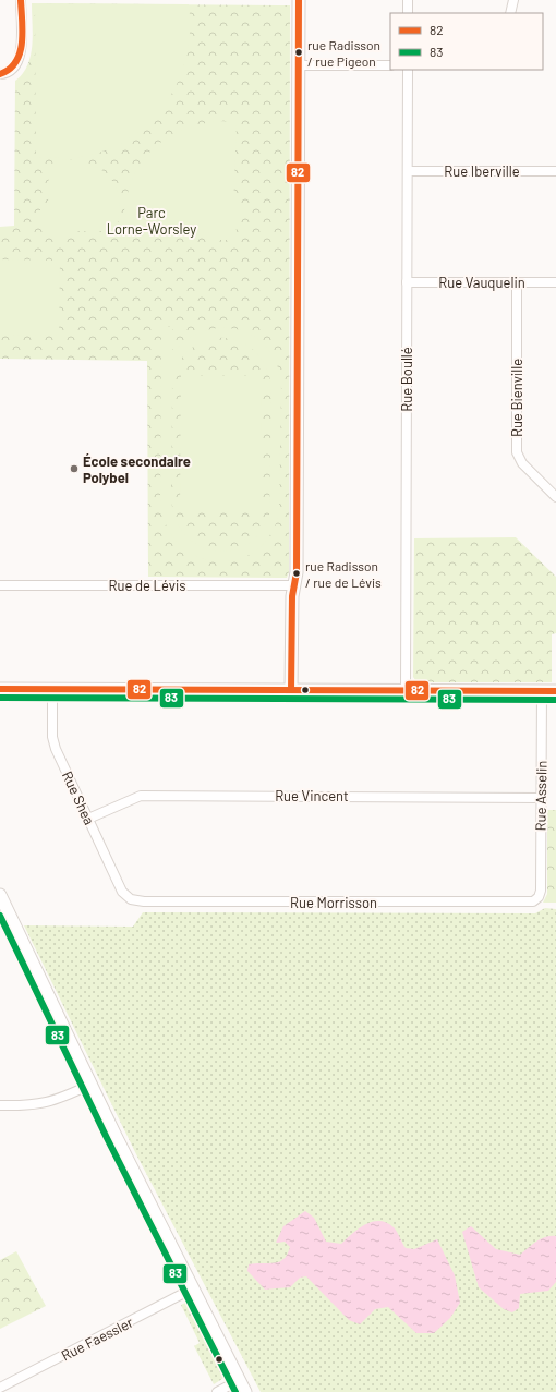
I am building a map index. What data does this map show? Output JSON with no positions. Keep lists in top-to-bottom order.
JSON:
{
  "streets": {
    "street": [
      "Rue Iberville",
      "Rue Vauquelin",
      "Rue Boullé",
      "Rue Bienville",
      "Rue de Lévis",
      "Rue Vincent",
      "Rue Asselin",
      "Rue Shea",
      "Rue Morrisson",
      "Rue Faessler"
    ]
  },
  "crossings": [
    ["Rue Iberville", "Rue Boullé"],
    ["Rue Vauquelin", "Rue Boullé"],
    ["Rue Vauquelin", "Rue Bienville"],
    ["Rue Vincent", "Rue Asselin"],
    ["Rue Vincent", "Rue Shea"],
    ["Rue Asselin", "Rue Morrisson"],
    ["Rue Shea", "Rue Morrisson"]
  ],
  "parks": ["Parc Lorne-Worsley"],
  "places": ["rue Radisson / rue Pigeon", "École secondaire Polybel", "rue Radisson / rue de Lévis"],
  "lines": ["transit line 82", "transit line 83"],
  "legend": ["82", "83"]
}
